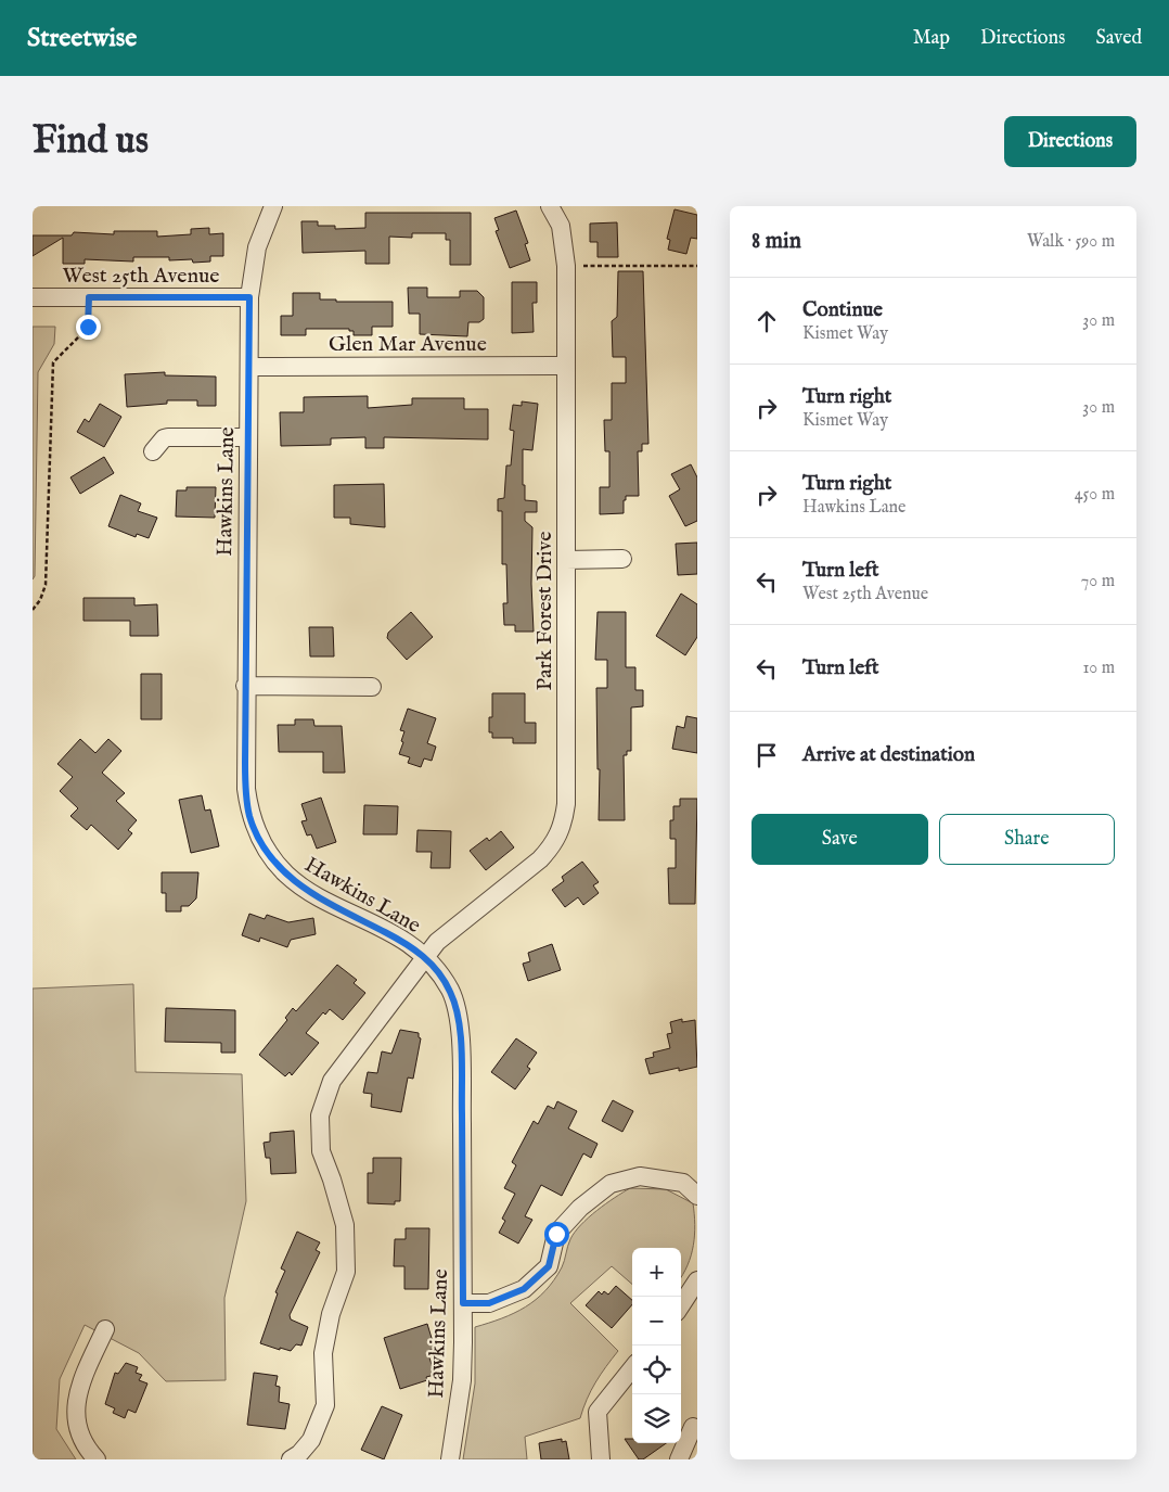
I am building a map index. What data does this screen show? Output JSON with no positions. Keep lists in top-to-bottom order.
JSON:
{
  "streets": {
    "street": [
      "West 25th Avenue",
      "Glen Mar Avenue",
      "Hawkins Lane",
      "Park Forest Drive"
    ]
  },
  "crossings": [
    ["West 25th Avenue", "Hawkins Lane"],
    ["Glen Mar Avenue", "Hawkins Lane"],
    ["Glen Mar Avenue", "Park Forest Drive"],
    ["Hawkins Lane", "Park Forest Drive"]
  ],
  "page": {
    "header": "Streetwise",
    "nav": ["Map", "Directions", "Saved"],
    "buttons": [
      "Directions",
      ["Save", "Share"]
    ],
    "title": "Find us",
    "heading": ["8 min", "Walk · 590 m"],
    "list": [
      ["Continue", "Kismet Way", "30 m"],
      ["Turn right", "Kismet Way", "30 m"],
      ["Turn right", "Hawkins Lane", "450 m"],
      ["Turn left", "West 25th Avenue", "70 m"],
      ["Turn left", "10 m"],
      "Arrive at destination"
    ],
    "map_buttons": ["+", "−"]
  }
}
